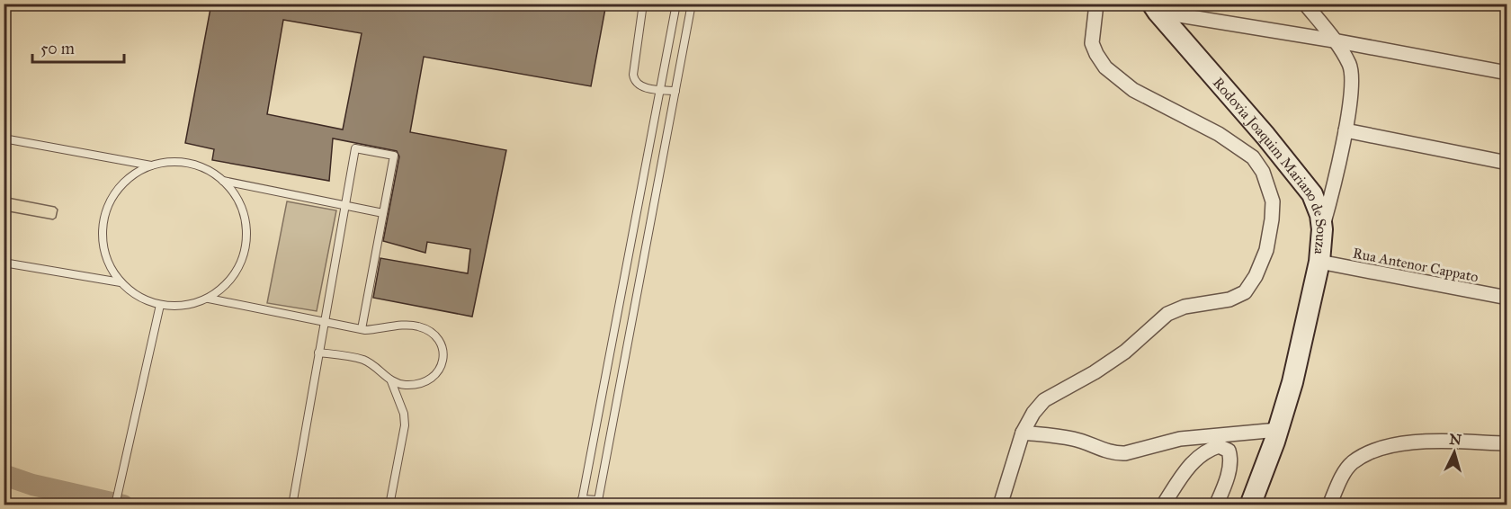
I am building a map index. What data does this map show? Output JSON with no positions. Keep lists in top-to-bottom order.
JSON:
{
  "streets": {
    "main road": ["Rodovia Joaquim Mariano de Souza"],
    "street": ["Rua Antenor Cappato"]
  },
  "crossings": [
    ["Rodovia Joaquim Mariano de Souza", "Rua Antenor Cappato"]
  ],
  "scale_bar": "50 m",
  "north": "top"
}
